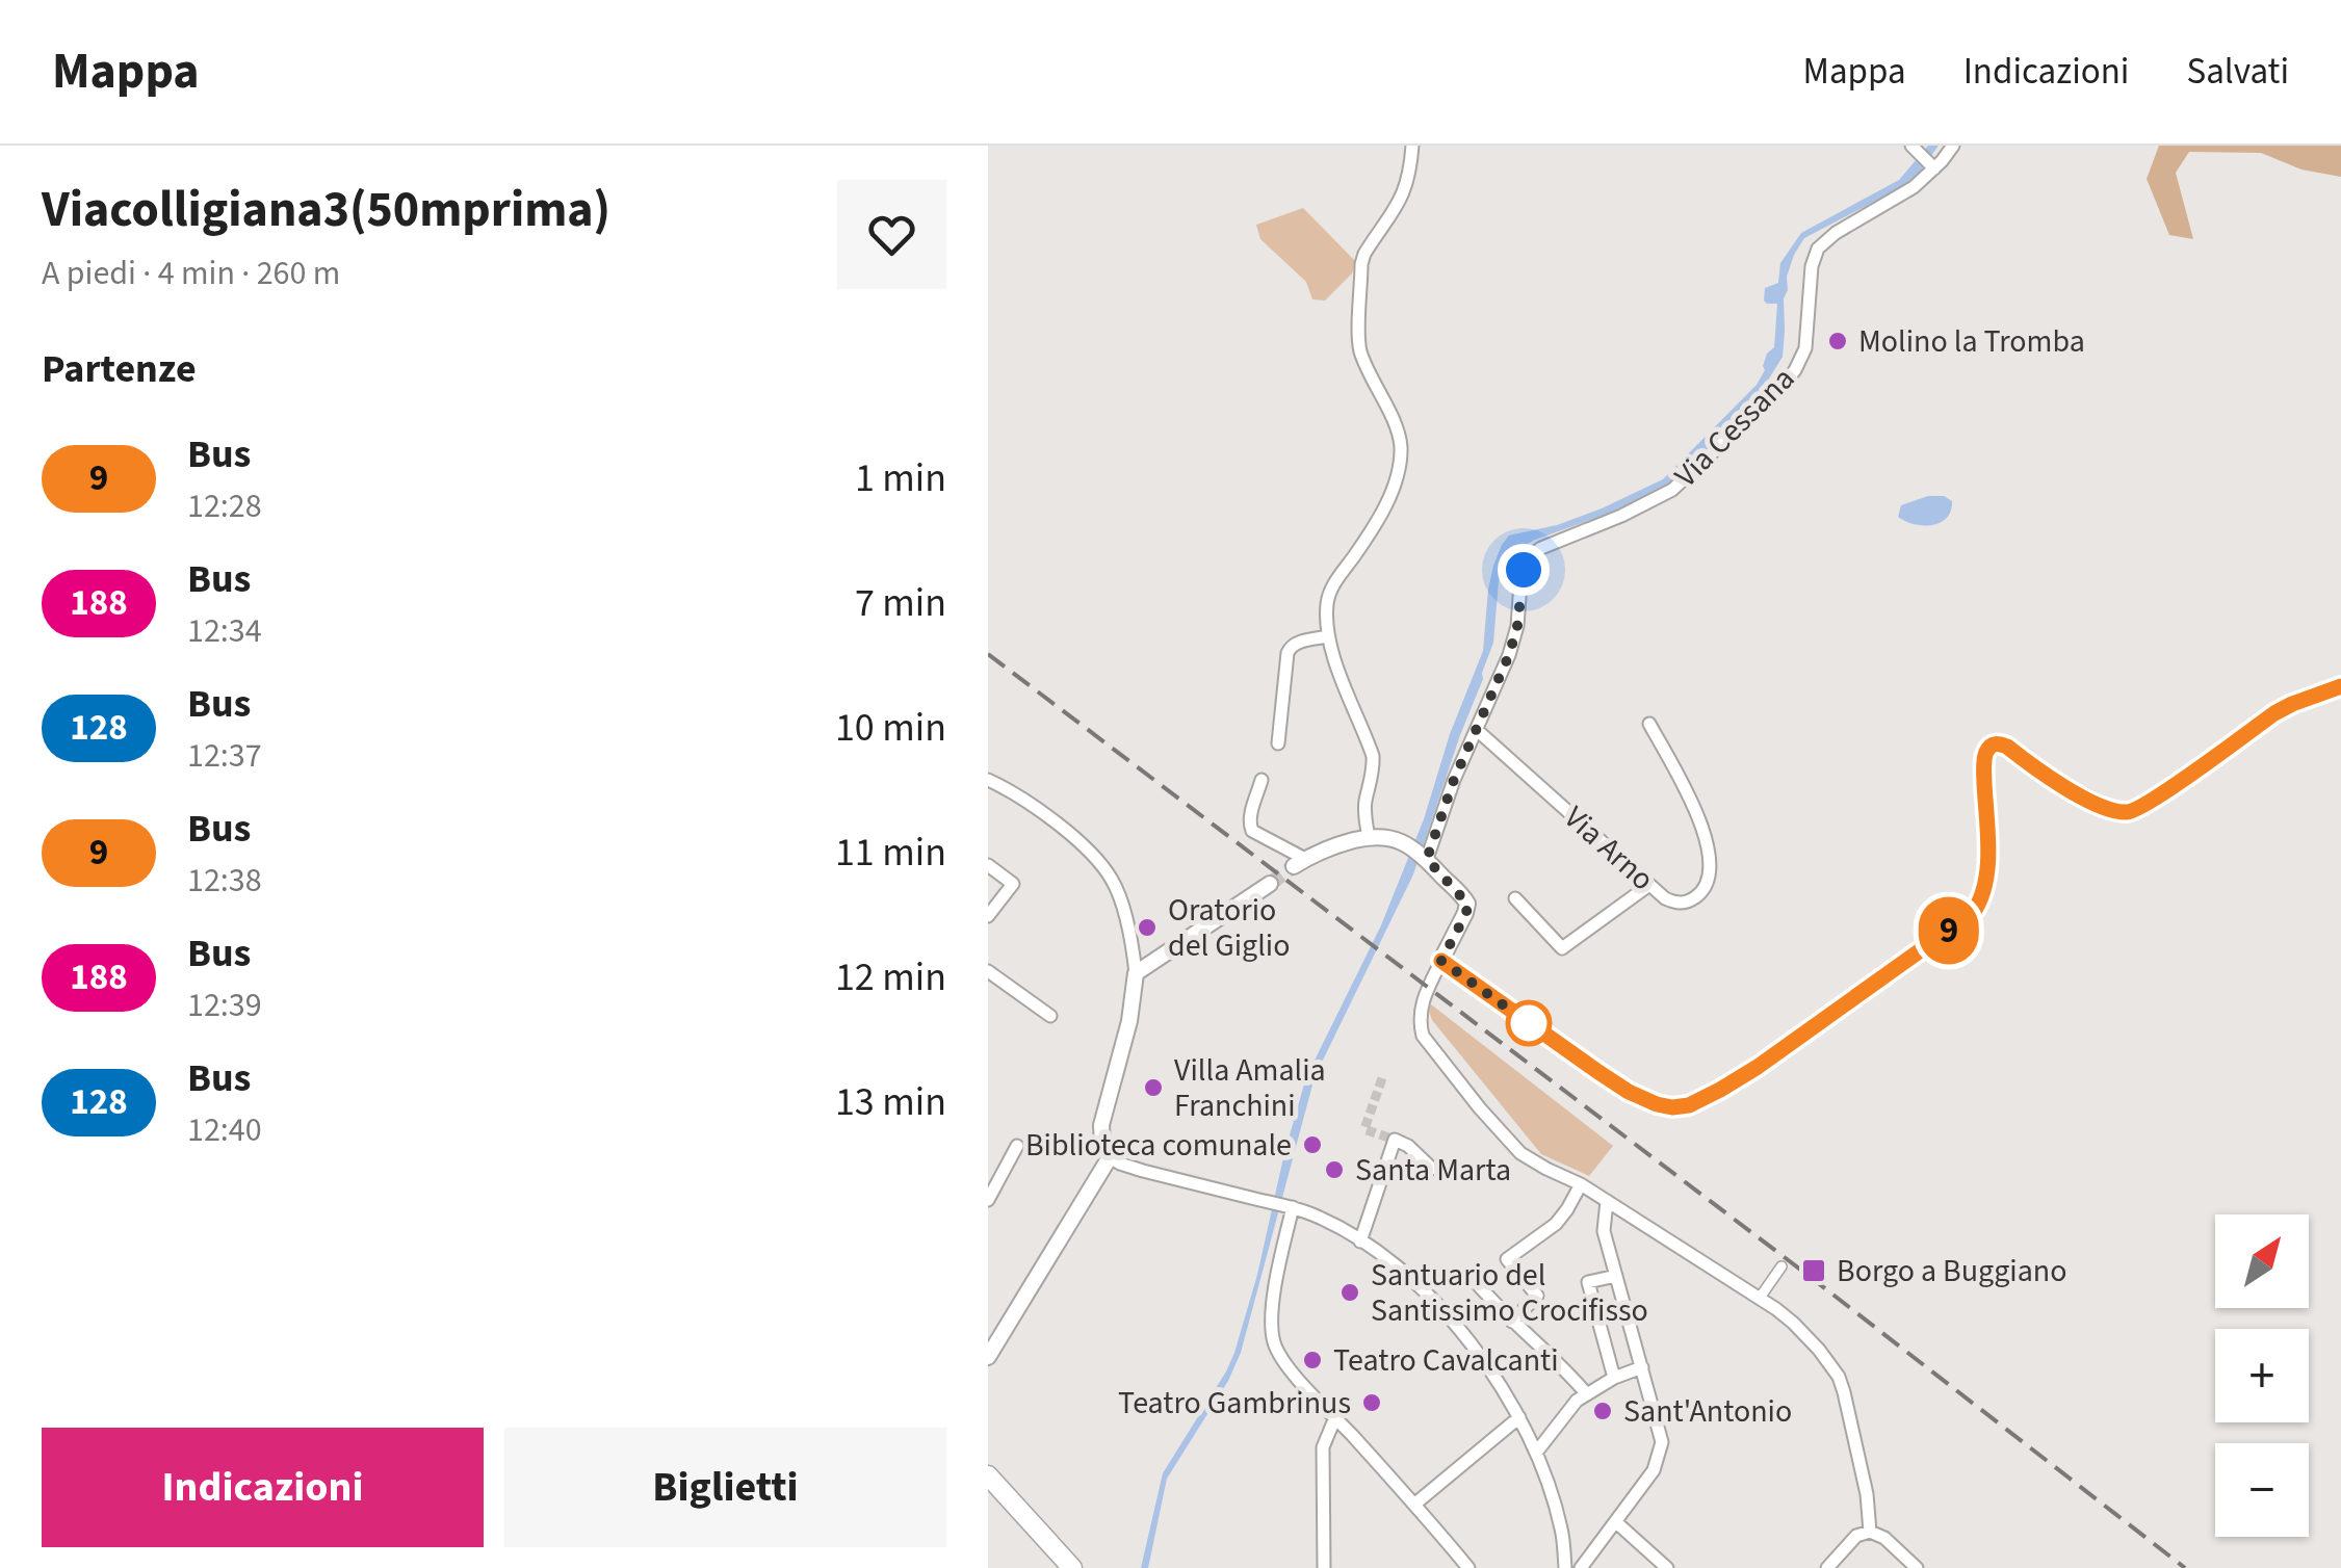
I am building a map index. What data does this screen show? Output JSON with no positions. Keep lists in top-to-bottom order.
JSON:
{
  "streets": {
    "street": ["Via Cessana", "Via Arno"]
  },
  "crossings": [
    ["Via Cessana", "Via Arno"]
  ],
  "places": {
    "other": [
      "Molino la Tromba",
      "Oratorio del Giglio",
      "Villa Amalia Franchini",
      "Biblioteca comunale",
      "Santa Marta",
      "Santuario del Santissimo Crocifisso",
      "Teatro Cavalcanti",
      "Teatro Gambrinus",
      "Sant'Antonio"
    ],
    "transit": ["Borgo a Buggiano"]
  },
  "lines": ["bus line 9"],
  "north": "top right",
  "page": {
    "header": "Mappa",
    "nav": ["Mappa", "Indicazioni", "Salvati"],
    "heading": [
      ["Viacolligiana3(50mprima)", "A piedi · 4 min · 260 m"],
      "Partenze"
    ],
    "on_map": "9",
    "list": [
      {
        "mark": "9",
        "name": "Bus",
        "note": "12:28",
        "value": "1 min"
      },
      {
        "mark": "188",
        "name": "Bus",
        "note": "12:34",
        "value": "7 min"
      },
      {
        "mark": "128",
        "name": "Bus",
        "note": "12:37",
        "value": "10 min"
      },
      {
        "mark": "9",
        "name": "Bus",
        "note": "12:38",
        "value": "11 min"
      },
      {
        "mark": "188",
        "name": "Bus",
        "note": "12:39",
        "value": "12 min"
      },
      {
        "mark": "128",
        "name": "Bus",
        "note": "12:40",
        "value": "13 min"
      }
    ],
    "map_buttons": ["+", "−"],
    "buttons": ["Indicazioni", "Biglietti"]
  }
}
